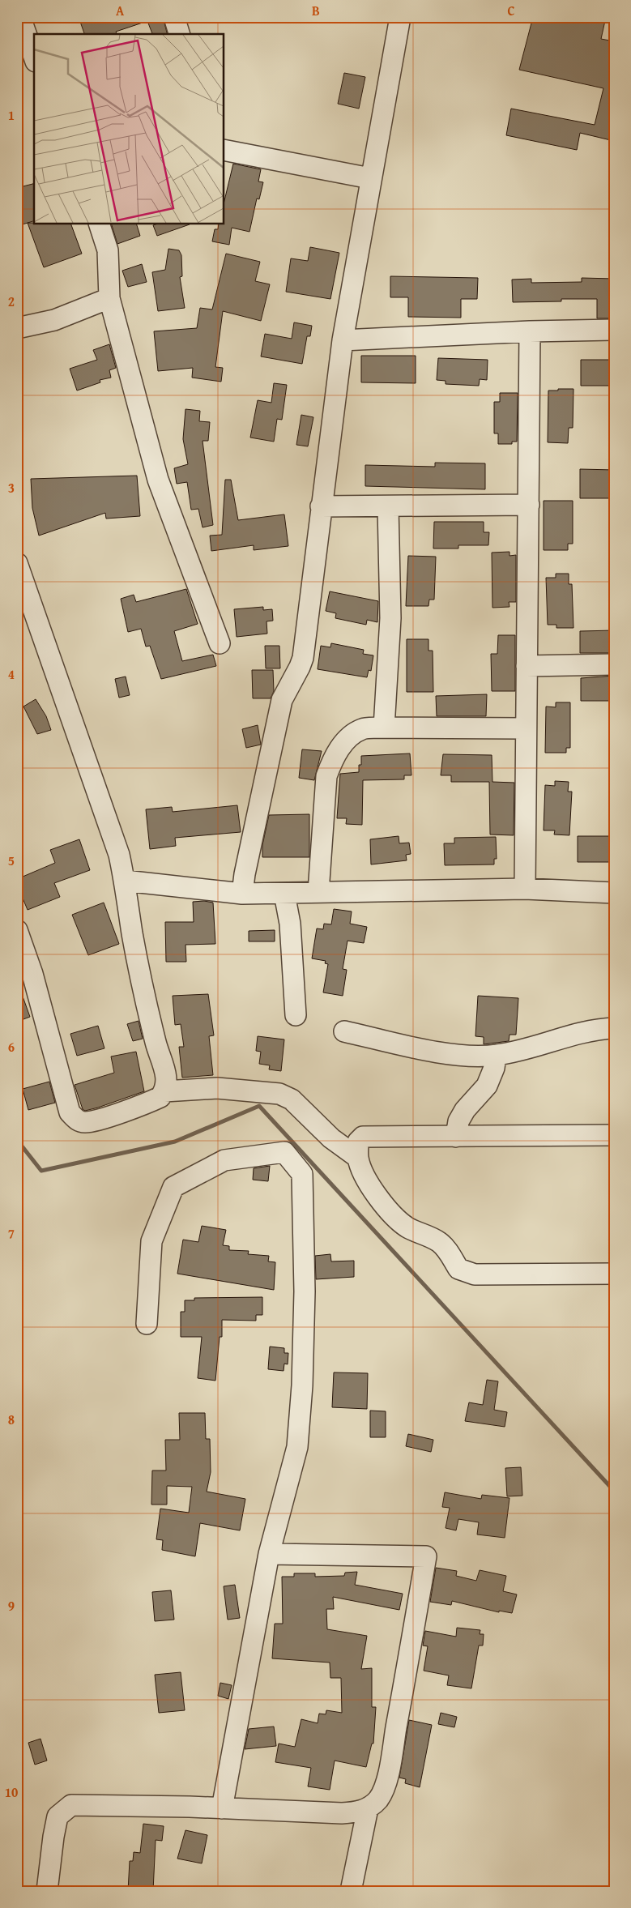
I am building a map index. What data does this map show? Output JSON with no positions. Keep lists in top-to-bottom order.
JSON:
{
  "grid": {
    "columns": ["A", "B", "C"],
    "rows": [
      "1",
      "2",
      "3",
      "4",
      "5",
      "6",
      "7",
      "8",
      "9",
      "10"
    ]
  }
}
